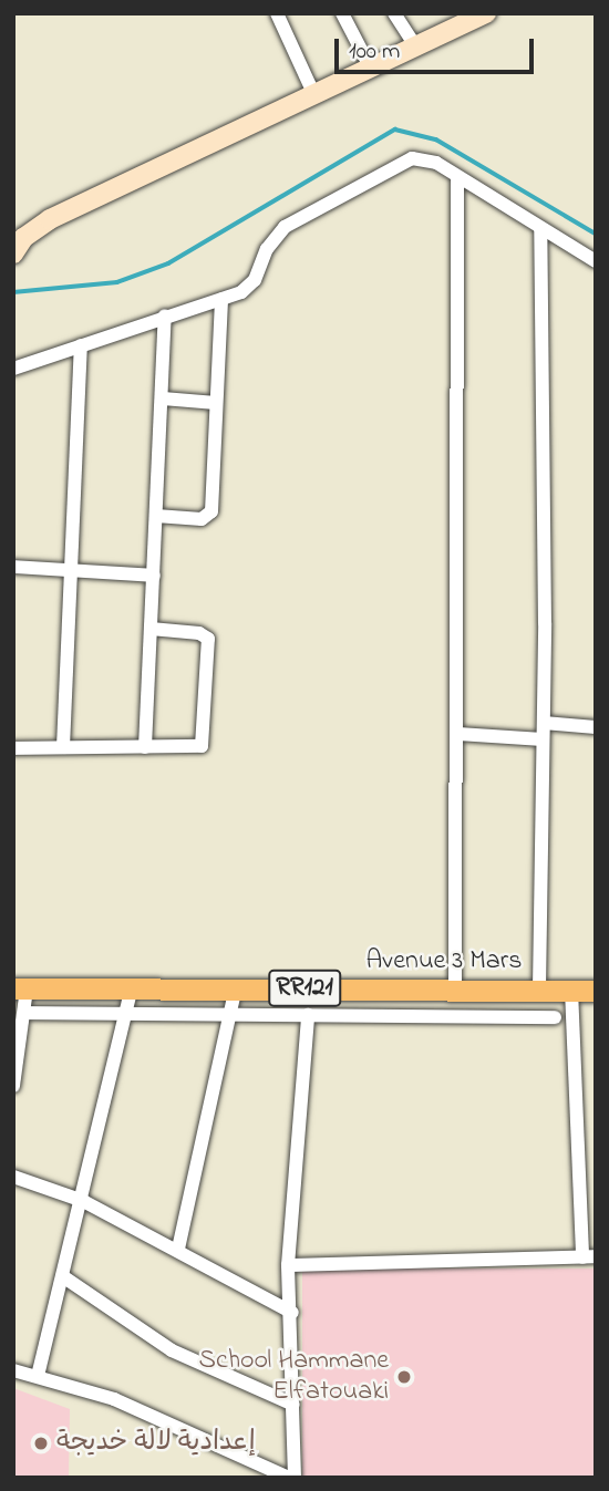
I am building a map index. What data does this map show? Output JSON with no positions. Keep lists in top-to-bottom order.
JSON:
{
  "streets": {
    "main road": ["Avenue 3 Mars", "RR121"]
  },
  "places": ["School Hammane Elfatouaki", "إعدادية لالة خديجة"],
  "scale_bar": "100 m"
}
